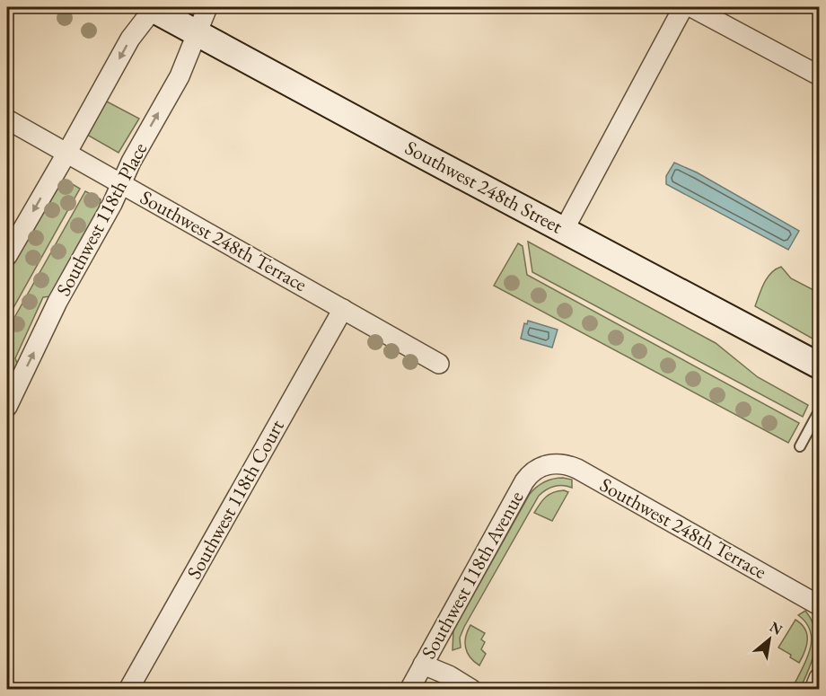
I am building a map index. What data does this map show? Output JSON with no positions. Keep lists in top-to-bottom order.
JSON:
{
  "streets": {
    "street": [
      "Southwest 248th Street",
      "Southwest 118th Place",
      "Southwest 248th Terrace",
      "Southwest 118th Court",
      "Southwest 118th Avenue"
    ]
  },
  "crossings": [
    ["Southwest 248th Street", "Southwest 118th Place"],
    ["Southwest 118th Place", "Southwest 248th Terrace"],
    ["Southwest 248th Terrace", "Southwest 118th Court"],
    ["Southwest 248th Terrace", "Southwest 118th Avenue"]
  ],
  "north": "top right"
}
